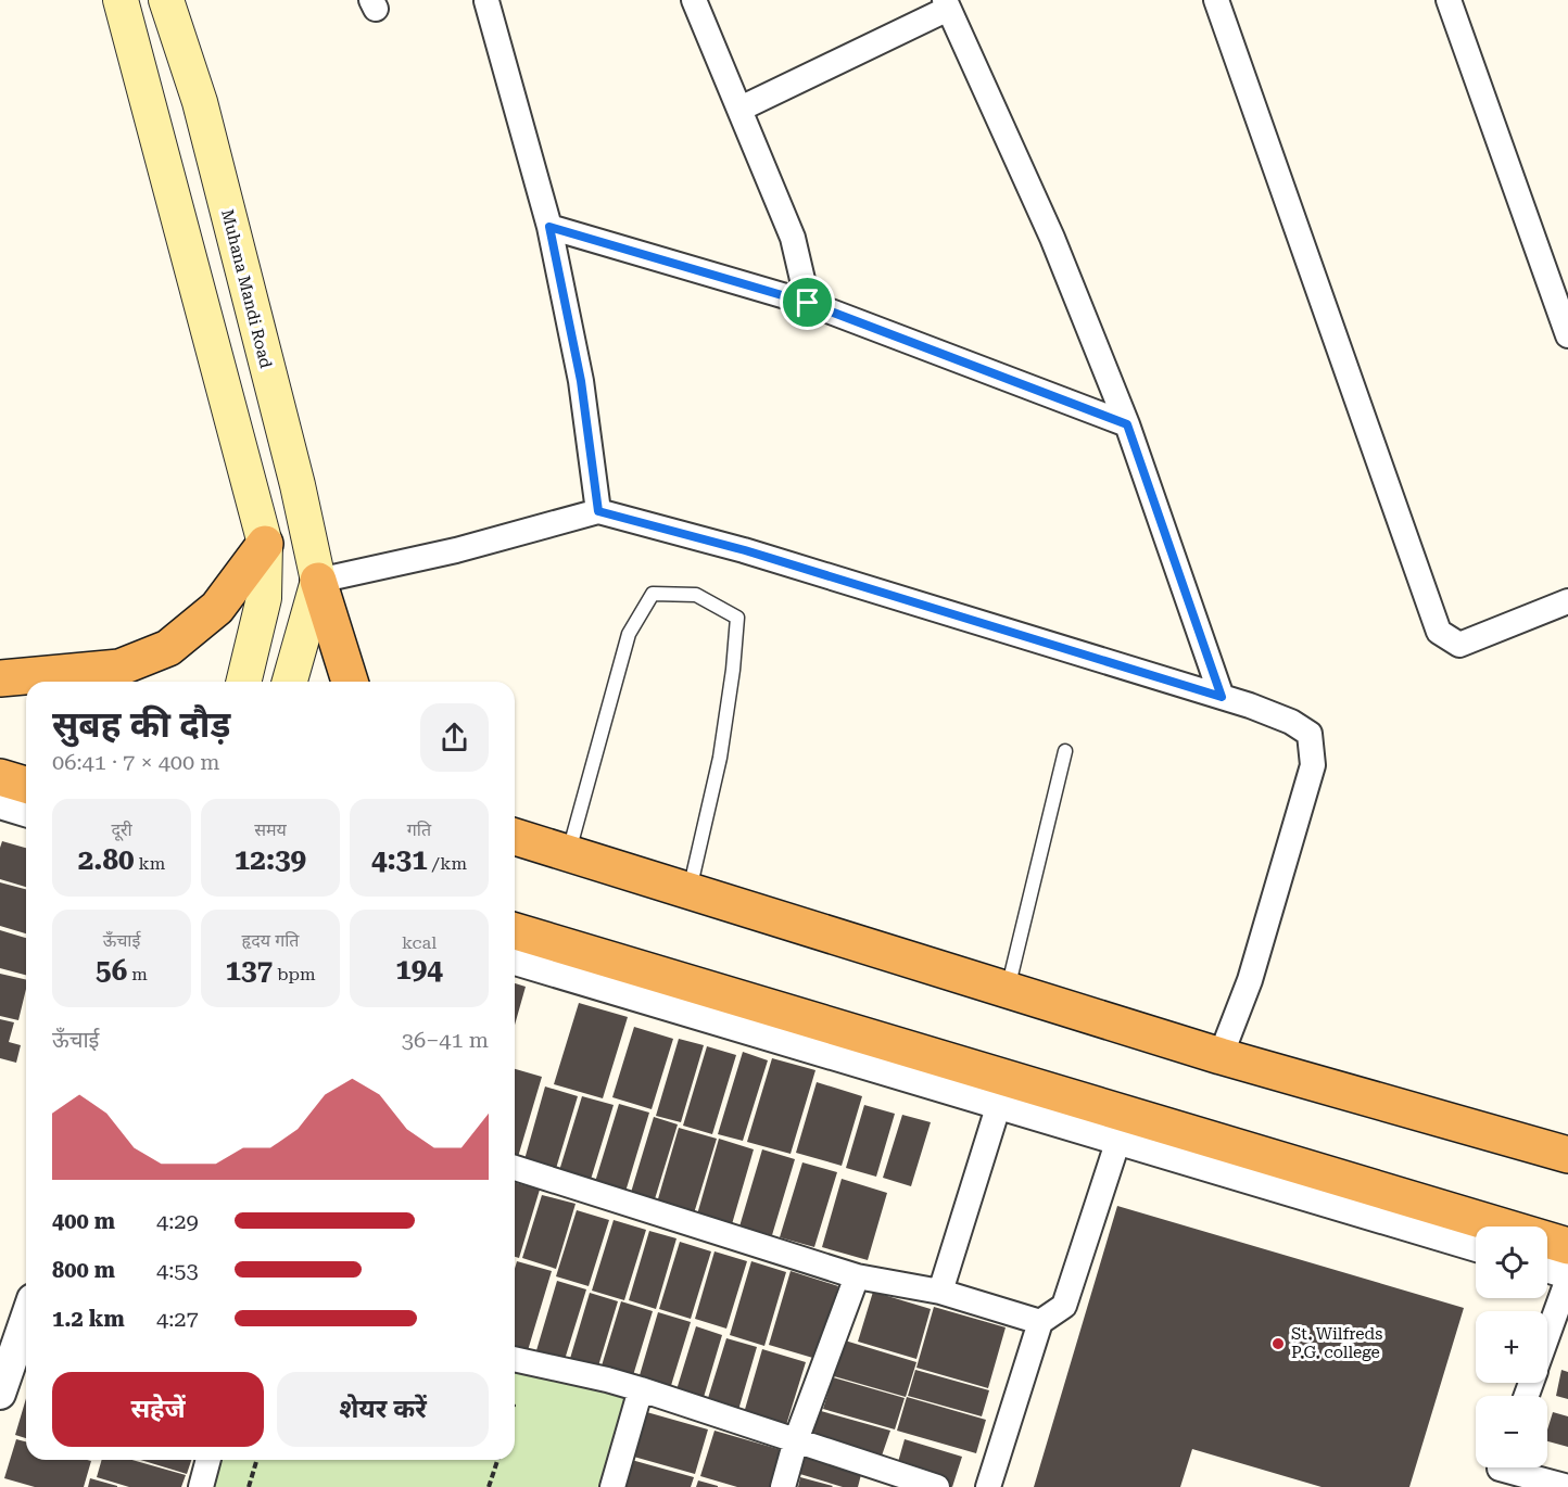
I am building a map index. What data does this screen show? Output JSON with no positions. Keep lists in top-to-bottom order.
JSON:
{
  "streets": {
    "main road": ["Muhana Mandi Road"]
  },
  "places": ["St. Wilfreds P.G. college"],
  "page": {
    "heading": ["सुबह की दौड़", "06:41 · 7 × 400 m"],
    "stats": [
      ["दूरी", "2.80 km"],
      ["समय", "12:39"],
      ["गति", "4:31 /km"],
      ["ऊँचाई", "56 m"],
      ["हृदय गति", "137 bpm"],
      ["kcal", "194"]
    ],
    "chart": ["ऊँचाई", "36–41 m"],
    "list": [
      {
        "name": "400 m",
        "note": "4:29"
      },
      {
        "name": "800 m",
        "note": "4:53"
      },
      {
        "name": "1.2 km",
        "note": "4:27"
      }
    ],
    "map_buttons": ["+", "−"],
    "buttons": ["सहेजें", "शेयर करें"]
  }
}
